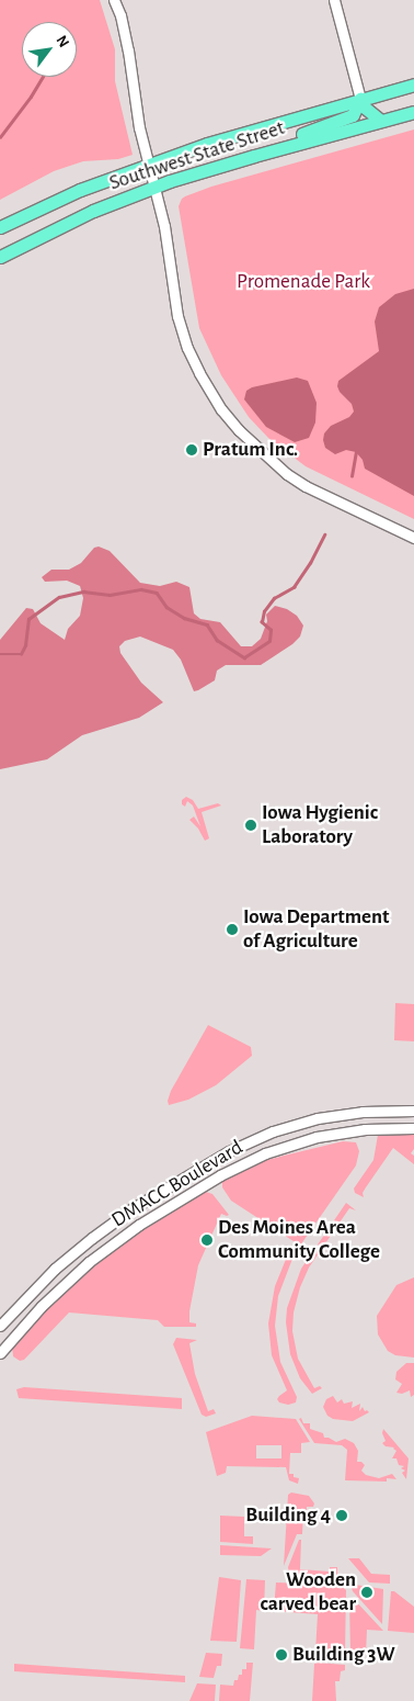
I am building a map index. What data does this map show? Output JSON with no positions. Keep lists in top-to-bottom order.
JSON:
{
  "streets": {
    "main road": ["Southwest State Street"],
    "street": ["DMACC Boulevard"]
  },
  "parks": ["Promenade Park"],
  "places": [
    "Pratum Inc.",
    "Iowa Hygienic Laboratory",
    "Iowa Department of Agriculture",
    "Des Moines Area Community College",
    "Building 4",
    "Wooden carved bear",
    "Building 3W"
  ],
  "north": "top right"
}
